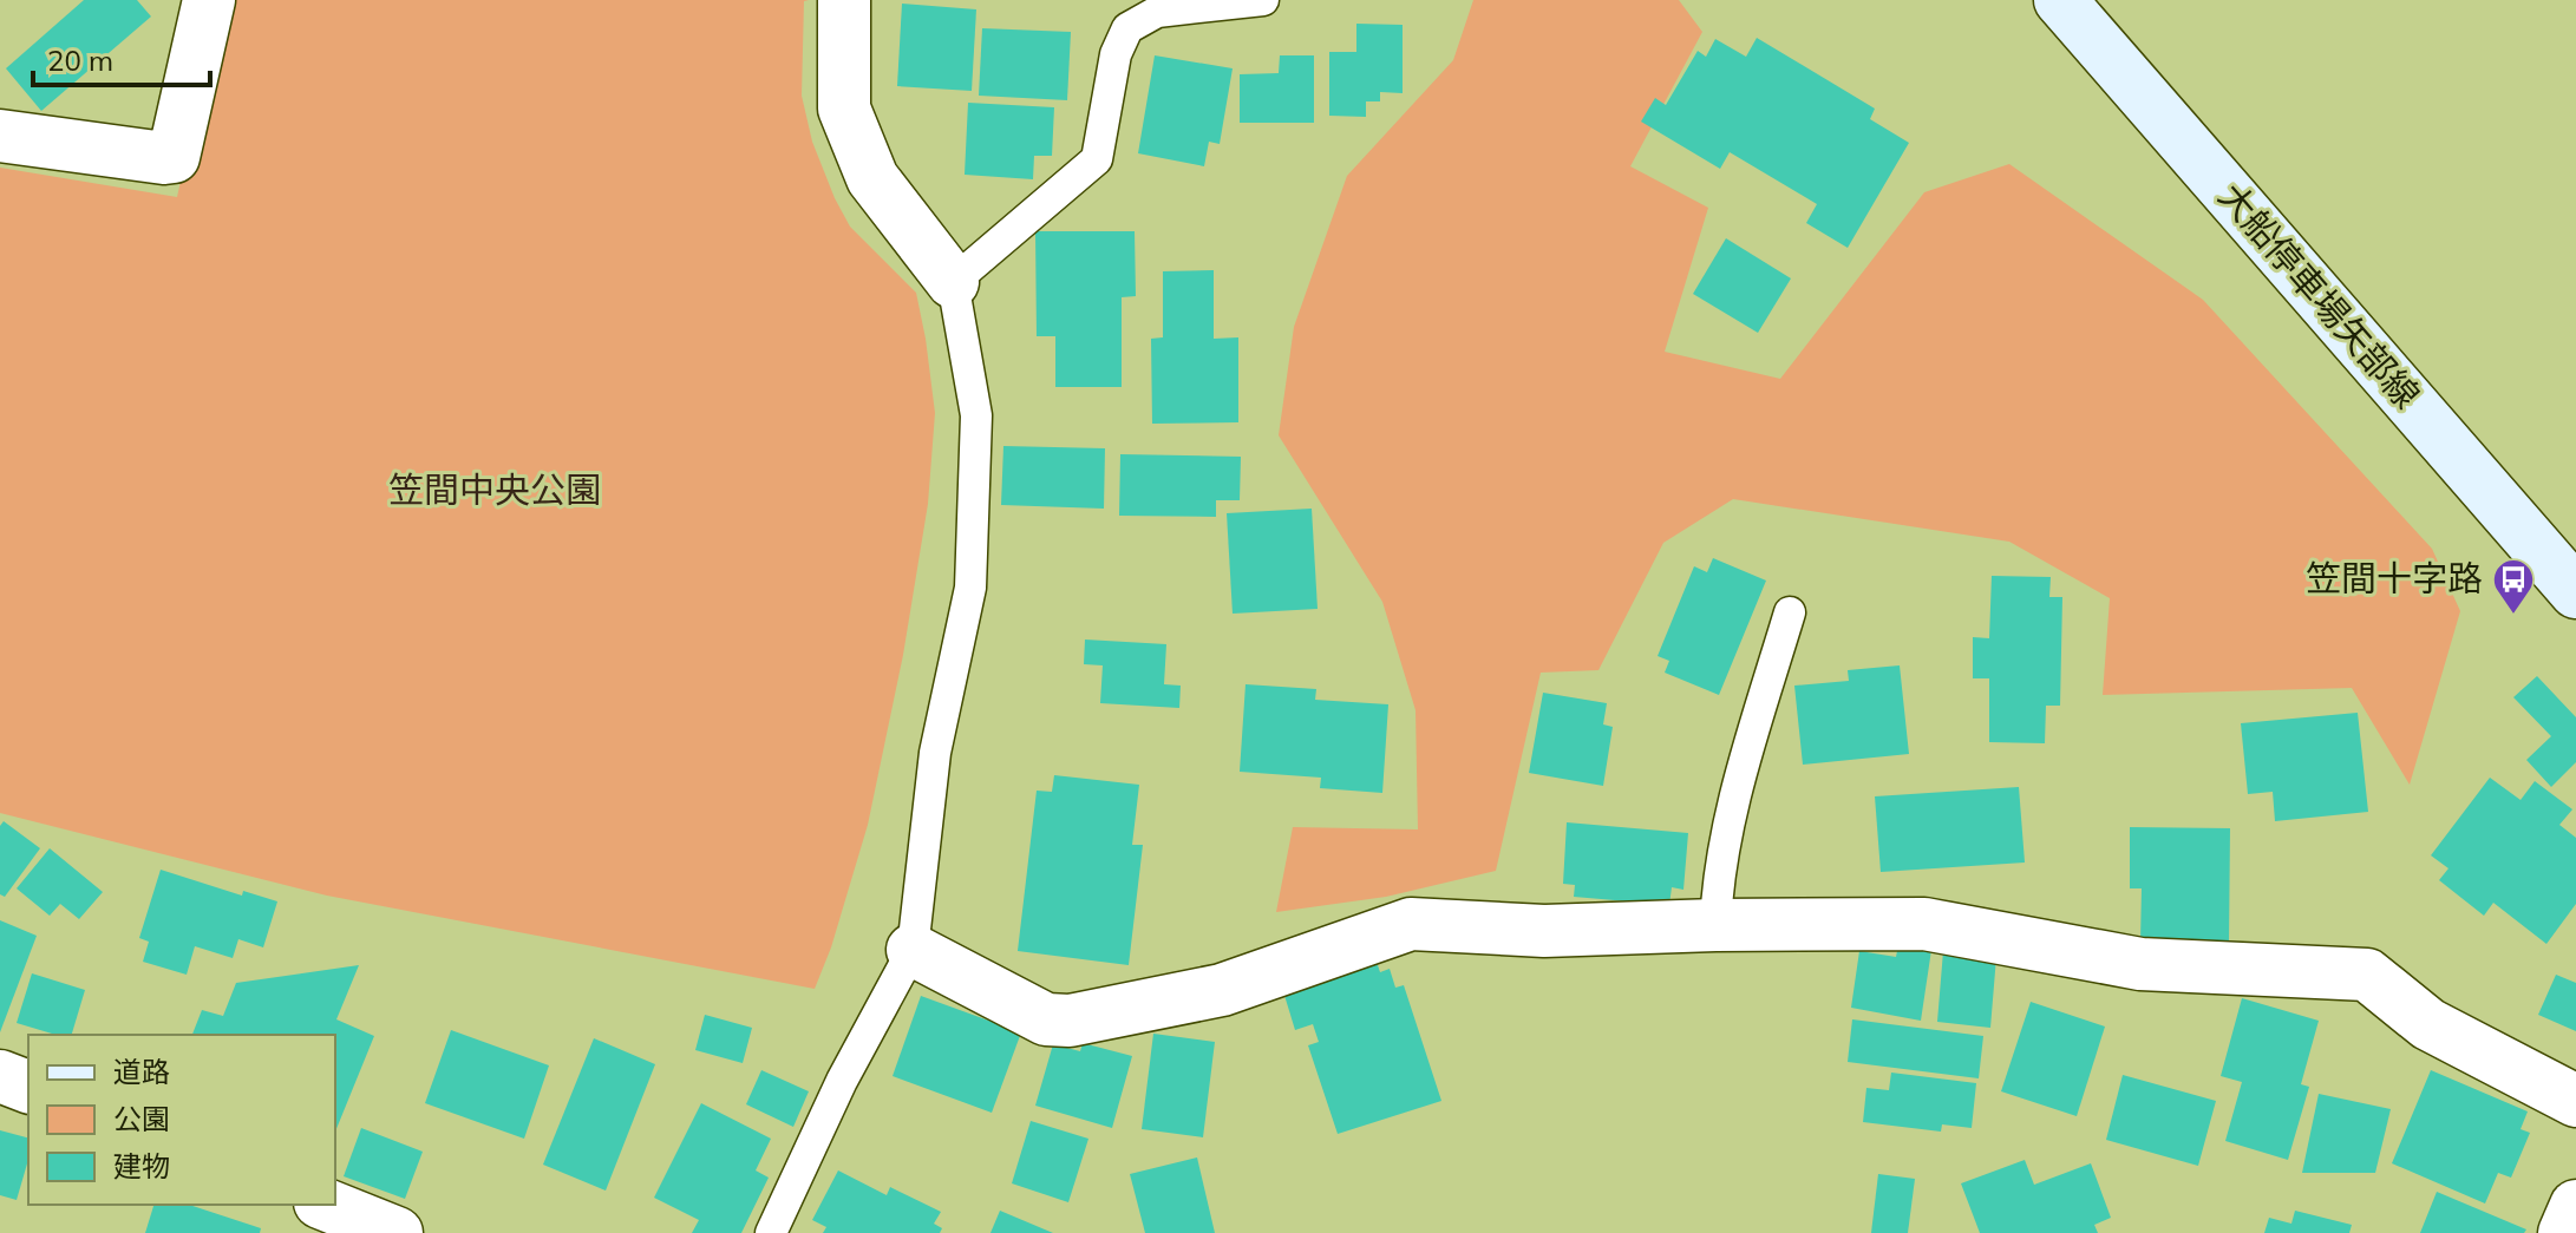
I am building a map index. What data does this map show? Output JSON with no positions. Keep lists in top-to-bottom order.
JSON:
{
  "streets": {
    "main road": ["大船停車場矢部線"]
  },
  "parks": ["笠間中央公園"],
  "places": {
    "bus stop": ["笠間十字路"]
  },
  "legend": ["道路", "公園", "建物"],
  "scale_bar": "20 m"
}
